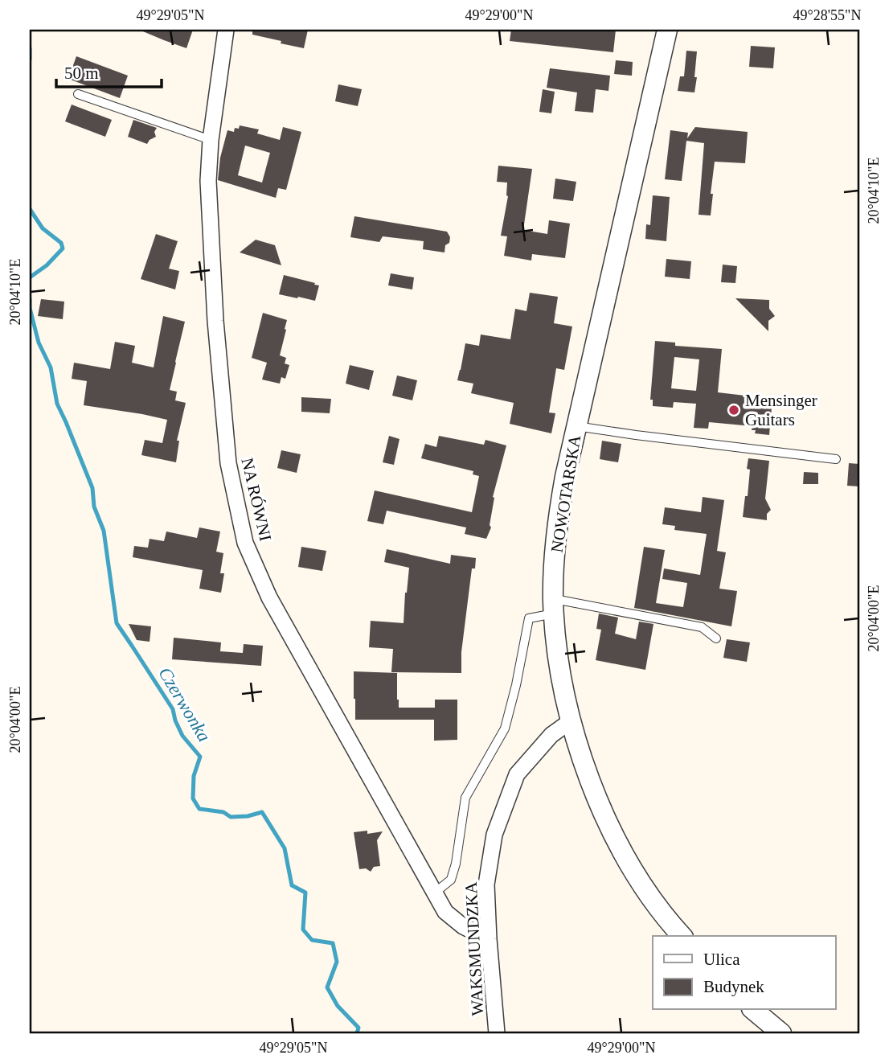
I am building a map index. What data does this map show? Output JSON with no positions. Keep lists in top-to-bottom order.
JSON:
{
  "streets": {
    "street": ["NOWOTARSKA", "NA RÓWNI", "WAKSMUNDZKA"]
  },
  "crossings": [
    ["NOWOTARSKA", "WAKSMUNDZKA"],
    ["NA RÓWNI", "WAKSMUNDZKA"]
  ],
  "water": ["Czerwonka"],
  "places": ["Mensinger Guitars"],
  "legend": ["Ulica", "Budynek"],
  "scale_bar": "50 m",
  "coordinates": [
    "49°29'05\"N",
    "49°29'00\"N",
    "49°28'55\"N",
    "20°04'10\"E",
    "20°04'00\"E"
  ]
}
